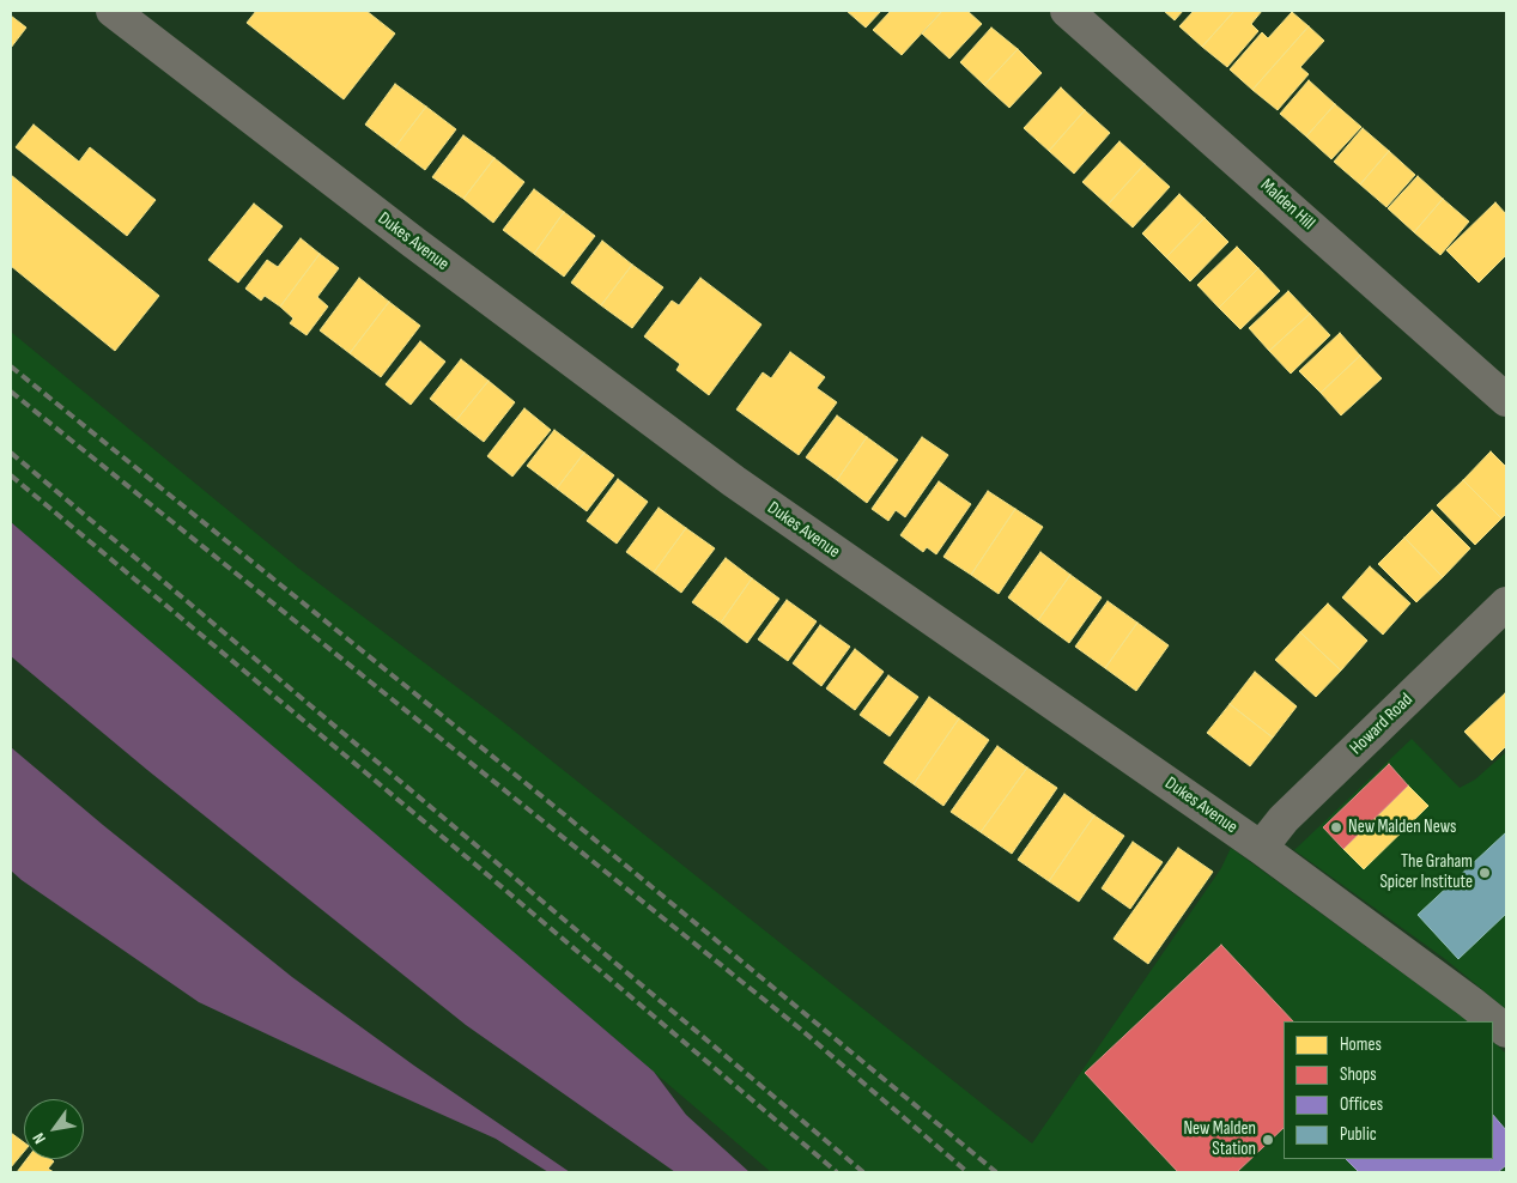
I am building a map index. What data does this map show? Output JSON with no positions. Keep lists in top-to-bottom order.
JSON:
{
  "streets": {
    "street": ["Malden Hill", "Dukes Avenue", "Howard Road"]
  },
  "crossings": [
    ["Dukes Avenue", "Howard Road"]
  ],
  "places": ["New Malden News", "The Graham Spicer Institute", "New Malden Station"],
  "legend": [
    "Homes",
    "Shops",
    "Offices",
    "Public"
  ],
  "north": "bottom left"
}
